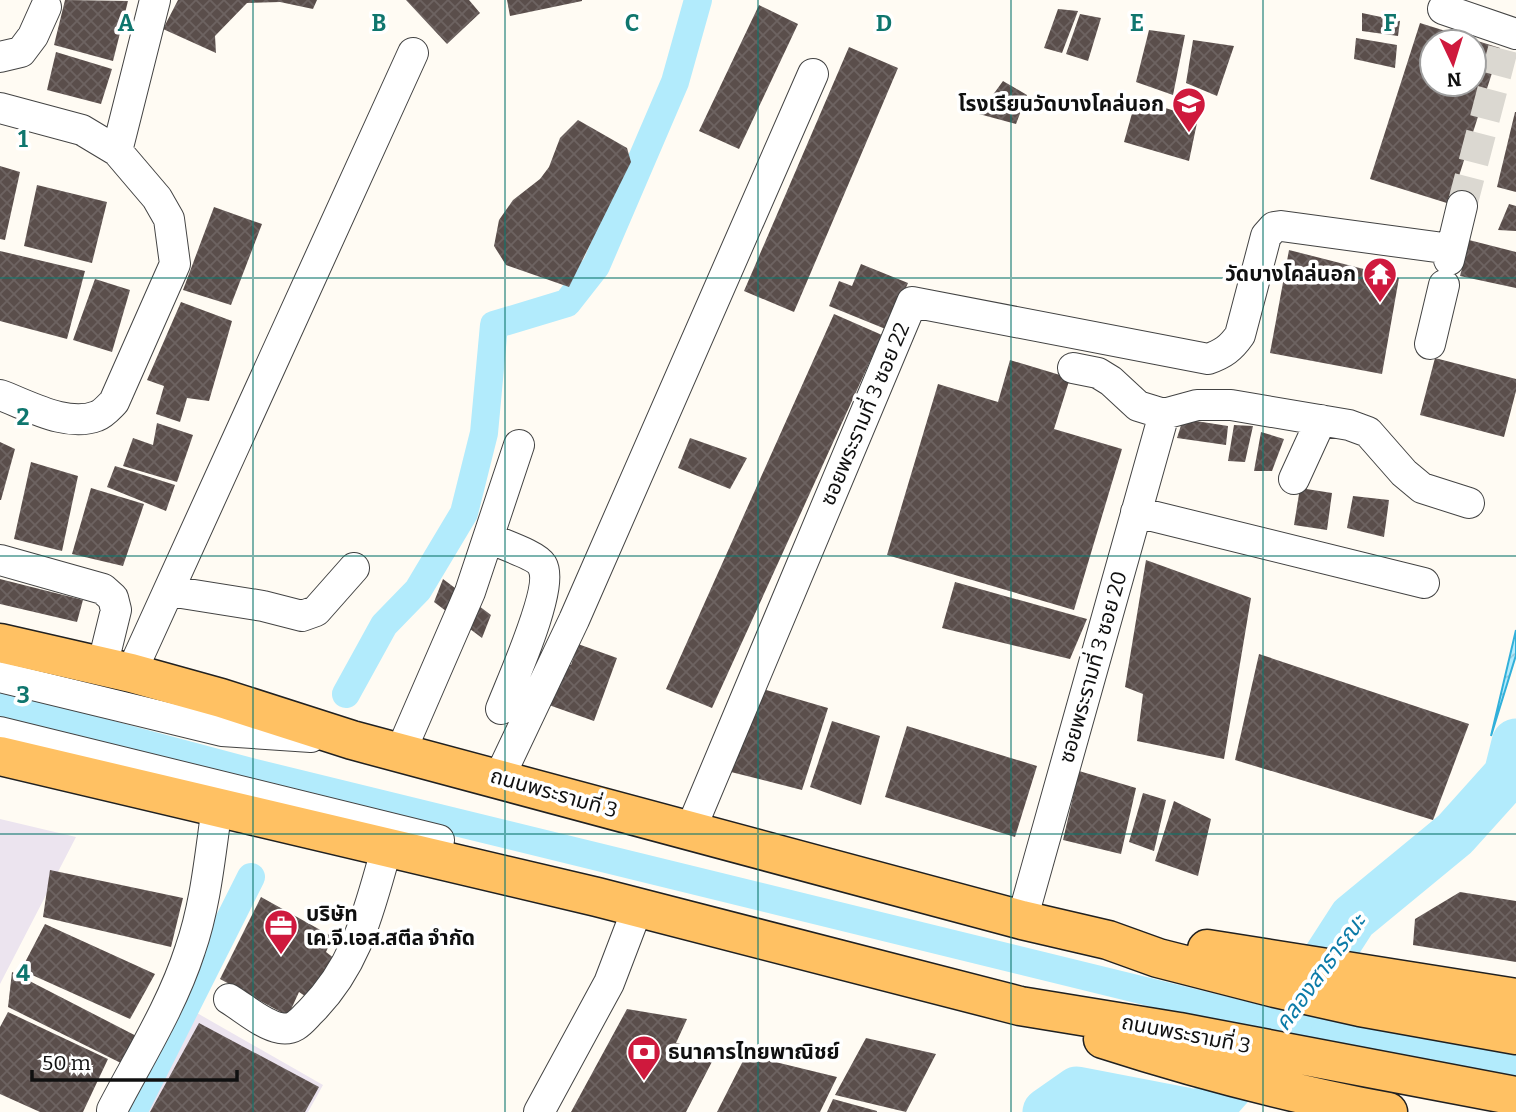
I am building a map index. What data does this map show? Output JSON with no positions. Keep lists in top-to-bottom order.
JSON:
{
  "streets": {
    "main road": ["ถนนพระรามที่ 3"],
    "street": ["ซอยพระรามที่ 3 ซอย 22", "ซอยพระรามที่ 3 ซอย 20"]
  },
  "crossings": [
    ["ซอยพระรามที่ 3 ซอย 22", "ถนนพระรามที่ 3"],
    ["ซอยพระรามที่ 3 ซอย 20", "ถนนพระรามที่ 3"]
  ],
  "water": ["คลองสาธารณะ"],
  "places": {
    "school or university": ["โรงเรียนวัดบางโคล่นอก"],
    "temple": ["วัดบางโคล่นอก"],
    "office": ["บริษัท เค.จี.เอส.สตีล จำกัด"],
    "bank": ["ธนาคารไทยพาณิชย์"]
  },
  "scale_bar": "50 m",
  "north": "bottom",
  "grid": {
    "columns": [
      "A",
      "B",
      "C",
      "D",
      "E",
      "F"
    ],
    "rows": [
      "1",
      "2",
      "3",
      "4"
    ]
  }
}
